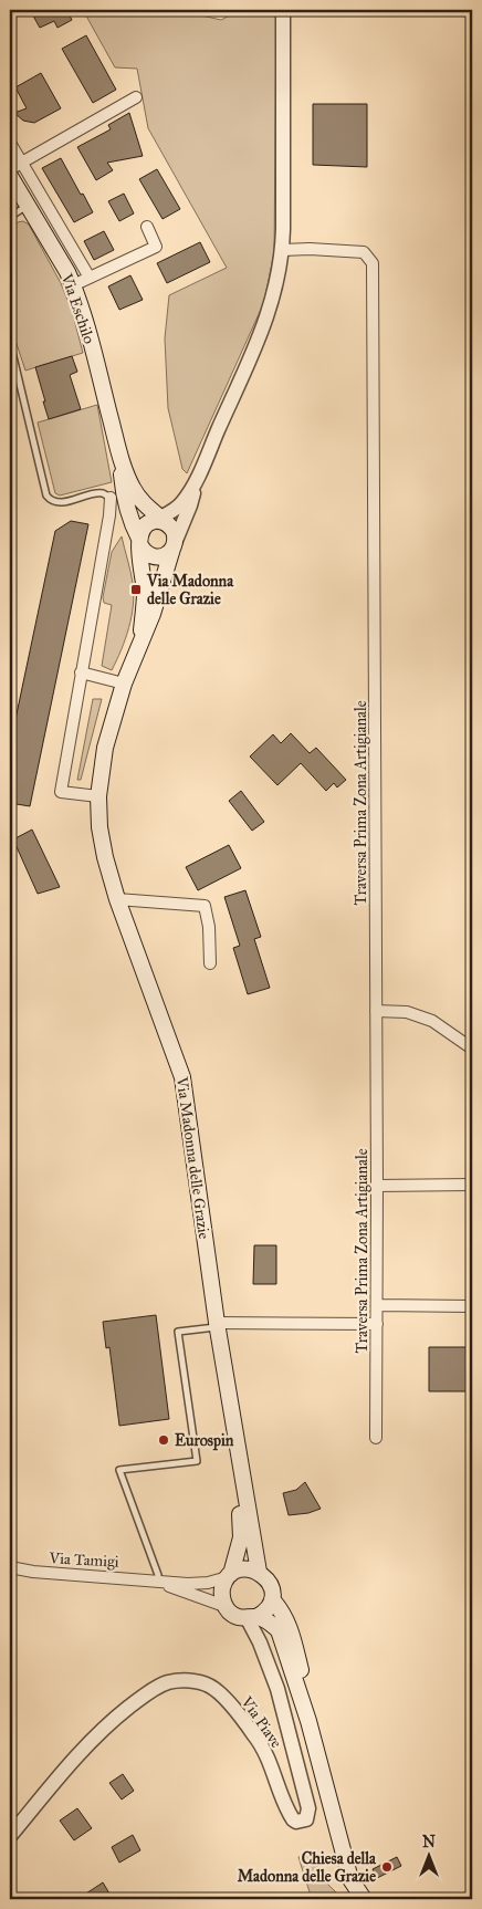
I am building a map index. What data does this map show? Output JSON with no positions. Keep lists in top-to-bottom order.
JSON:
{
  "streets": {
    "main road": ["Via Eschilo", "Via Madonna delle Grazie"],
    "street": ["Traversa Prima Zona Artigianale", "Via Tamigi", "Via Piave"]
  },
  "places": {
    "transit": ["Via Madonna delle Grazie"],
    "other": ["Eurospin", "Chiesa della Madonna delle Grazie"]
  },
  "north": "top"
}
